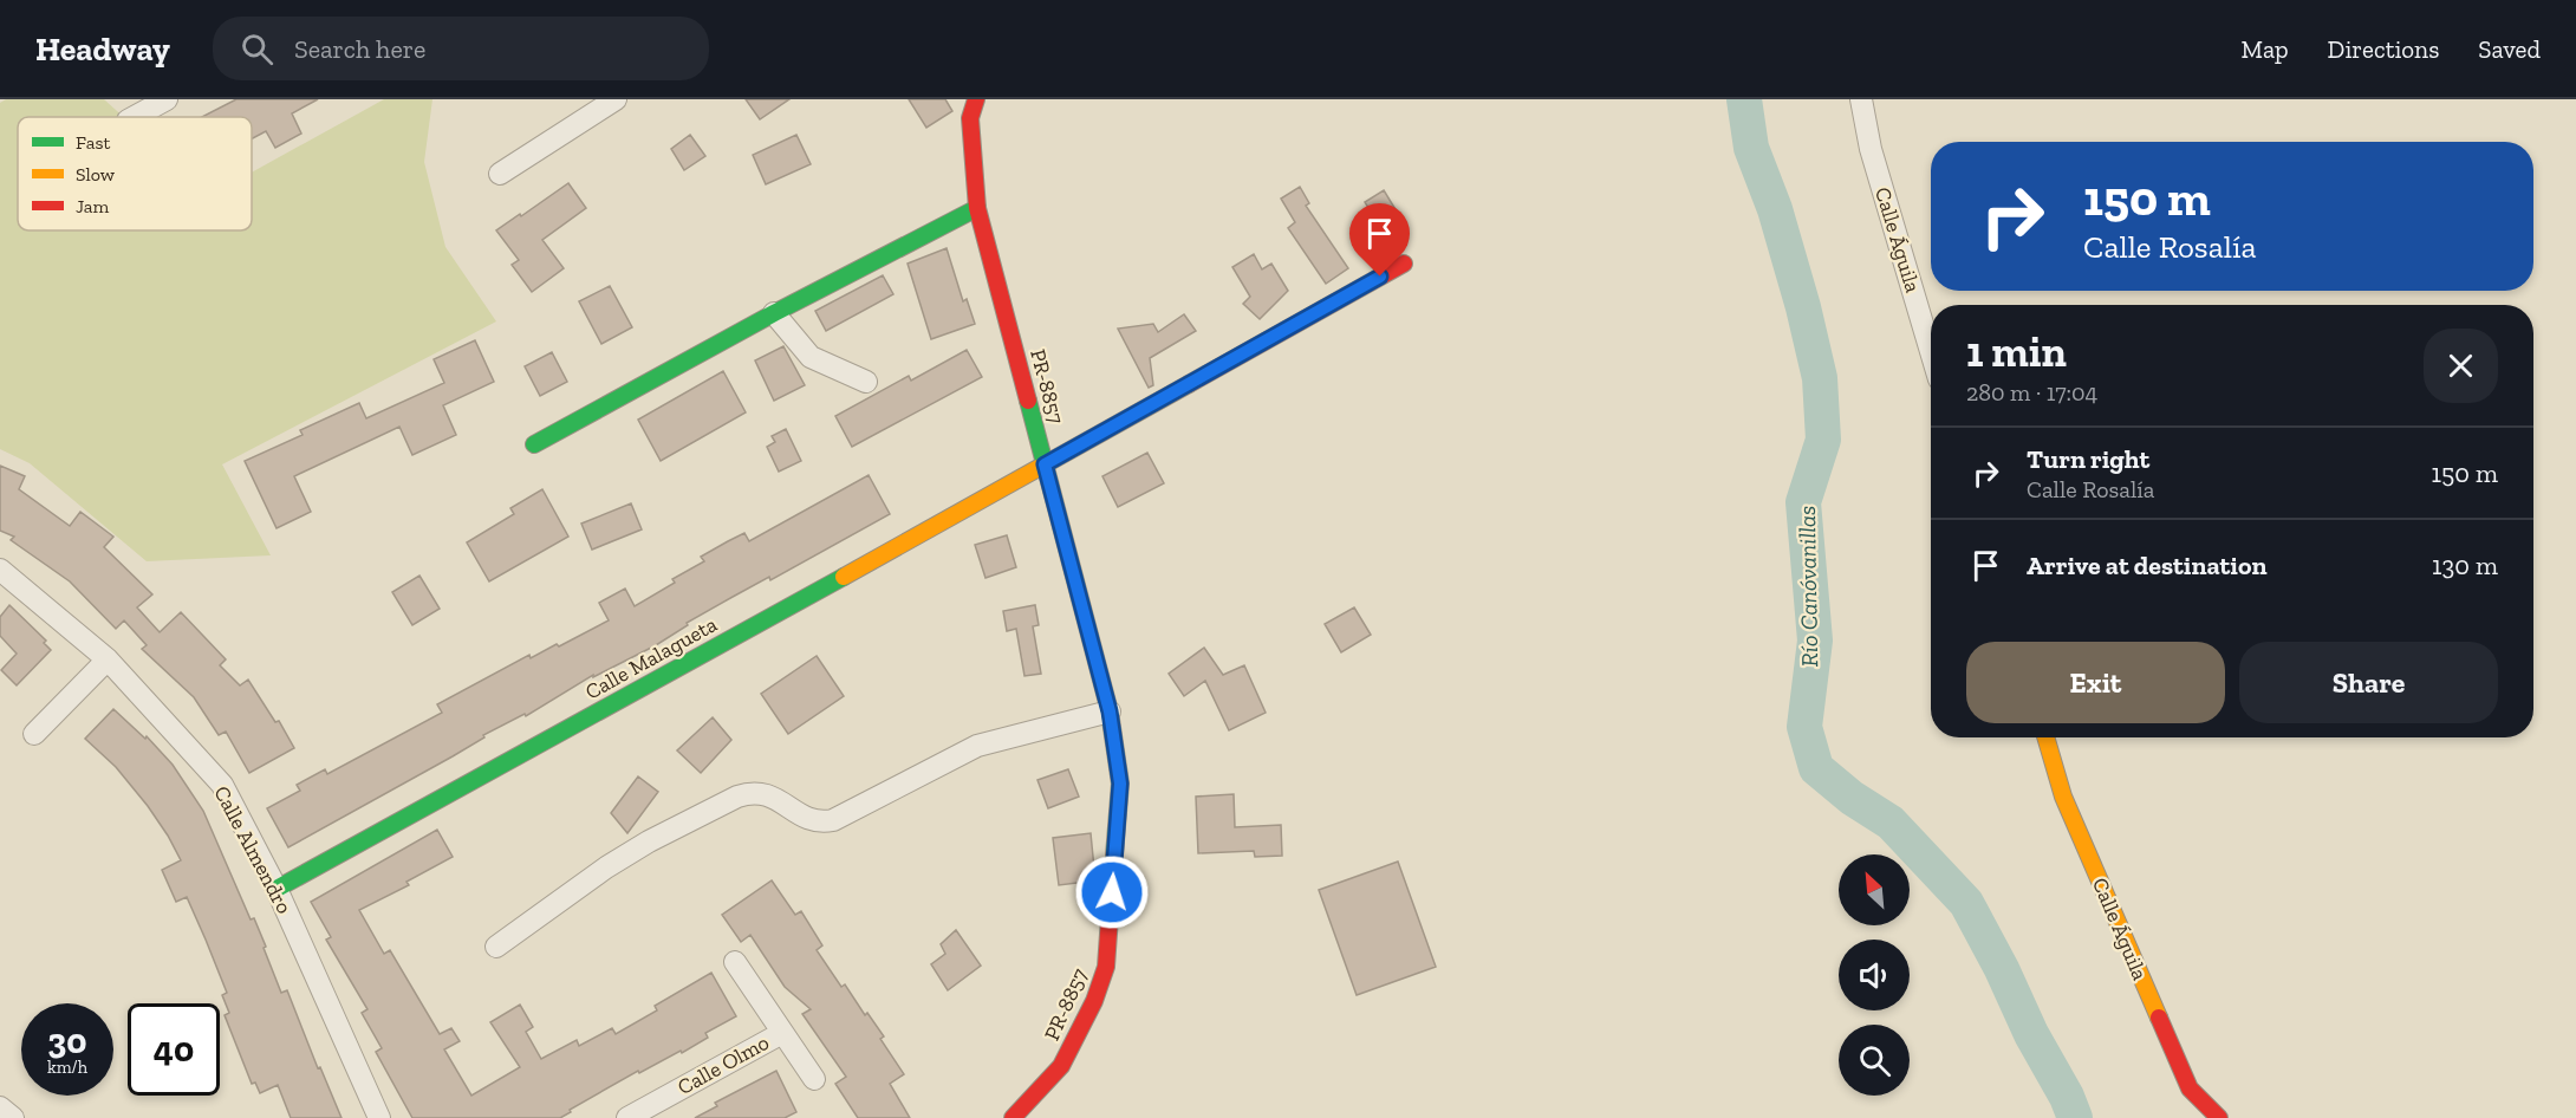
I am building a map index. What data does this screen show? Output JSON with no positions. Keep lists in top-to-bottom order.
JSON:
{
  "streets": {
    "street": [
      "Calle Águila",
      "PR-8857",
      "Calle Malagueta",
      "Calle Almendro",
      "Calle Olmo"
    ]
  },
  "crossings": [
    ["PR-8857", "Calle Malagueta"],
    ["Calle Malagueta", "Calle Almendro"]
  ],
  "water": ["Río Canóvanillas"],
  "legend": ["Fast", "Slow", "Jam"],
  "north": "top left",
  "page": {
    "header": "Headway",
    "search": "Search here",
    "nav": ["Map", "Directions", "Saved"],
    "turn": ["150 m", "Calle Rosalía"],
    "heading": ["1 min", "280 m · 17:04"],
    "list": [
      {
        "name": "Turn right",
        "note": "Calle Rosalía",
        "value": "150 m"
      },
      {
        "name": "Arrive at destination",
        "value": "130 m"
      }
    ],
    "buttons": ["Exit", "Share"],
    "speed": "30 km/h",
    "limit": "40"
  }
}
